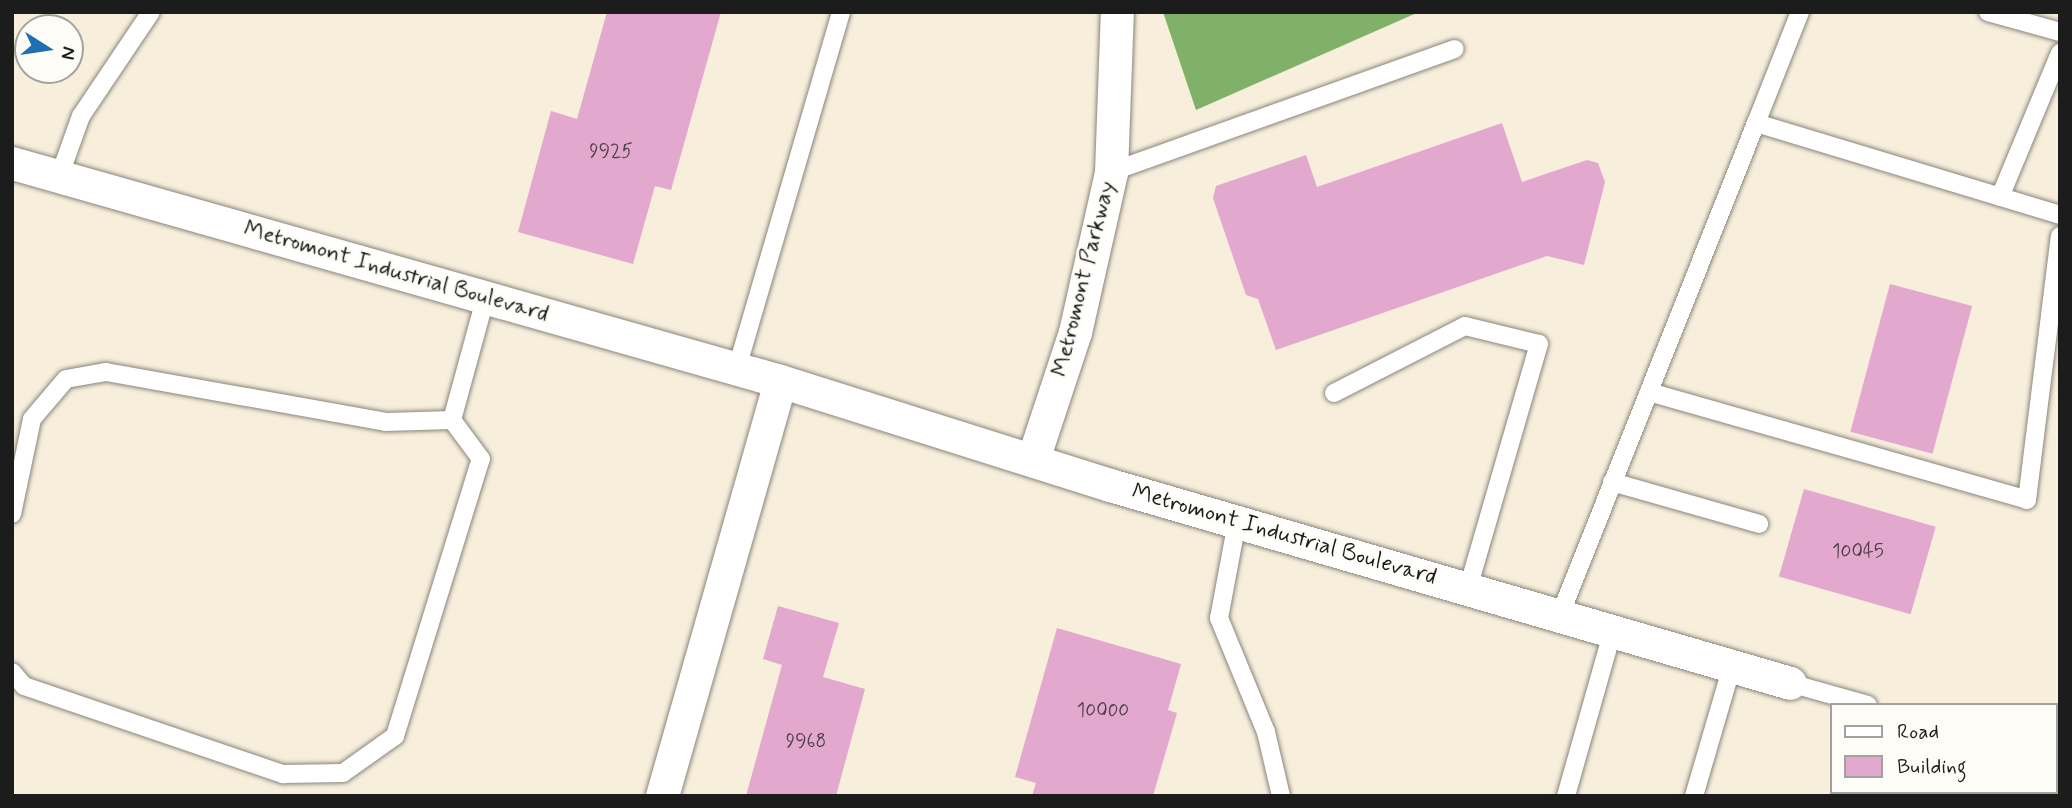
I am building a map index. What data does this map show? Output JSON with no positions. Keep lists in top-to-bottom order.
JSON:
{
  "streets": {
    "street": ["Metromont Industrial Boulevard", "Metromont Parkway"]
  },
  "crossings": [
    ["Metromont Industrial Boulevard", "Metromont Parkway"]
  ],
  "house_numbers": [
    "9925",
    "10045",
    "10000",
    "9968"
  ],
  "legend": ["Road", "Building"],
  "north": "right"
}
